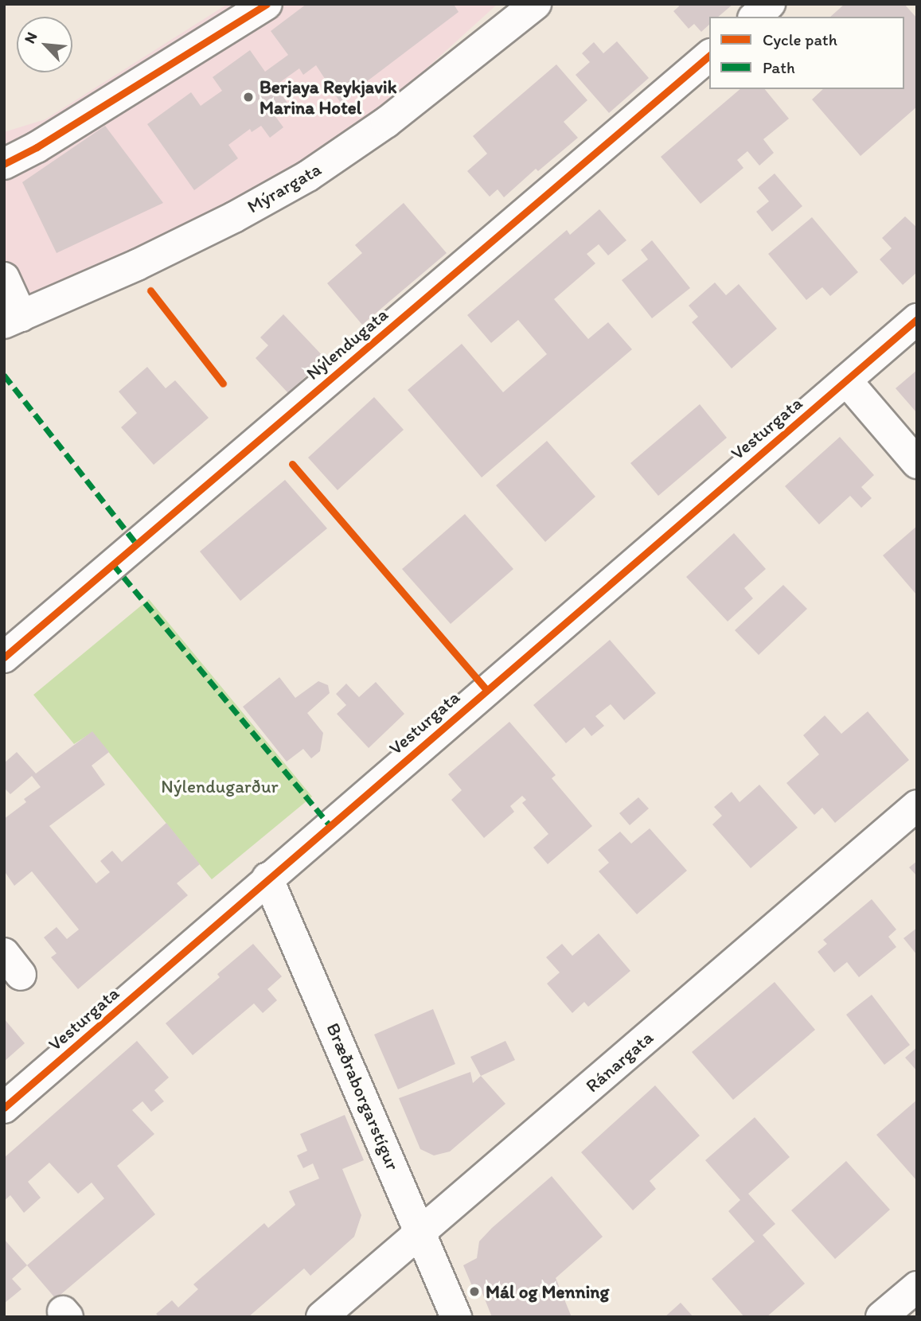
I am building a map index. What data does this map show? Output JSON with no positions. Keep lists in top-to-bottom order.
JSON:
{
  "streets": {
    "street": [
      "Mýrargata",
      "Nýlendugata",
      "Vesturgata",
      "Ránargata",
      "Bræðraborgarstígur"
    ]
  },
  "crossings": [
    ["Vesturgata", "Bræðraborgarstígur"],
    ["Ránargata", "Bræðraborgarstígur"]
  ],
  "parks": ["Nýlendugarður"],
  "places": ["Berjaya Reykjavik Marina Hotel", "Mál og Menning"],
  "legend": ["Cycle path", "Path"],
  "north": "top left"
}
